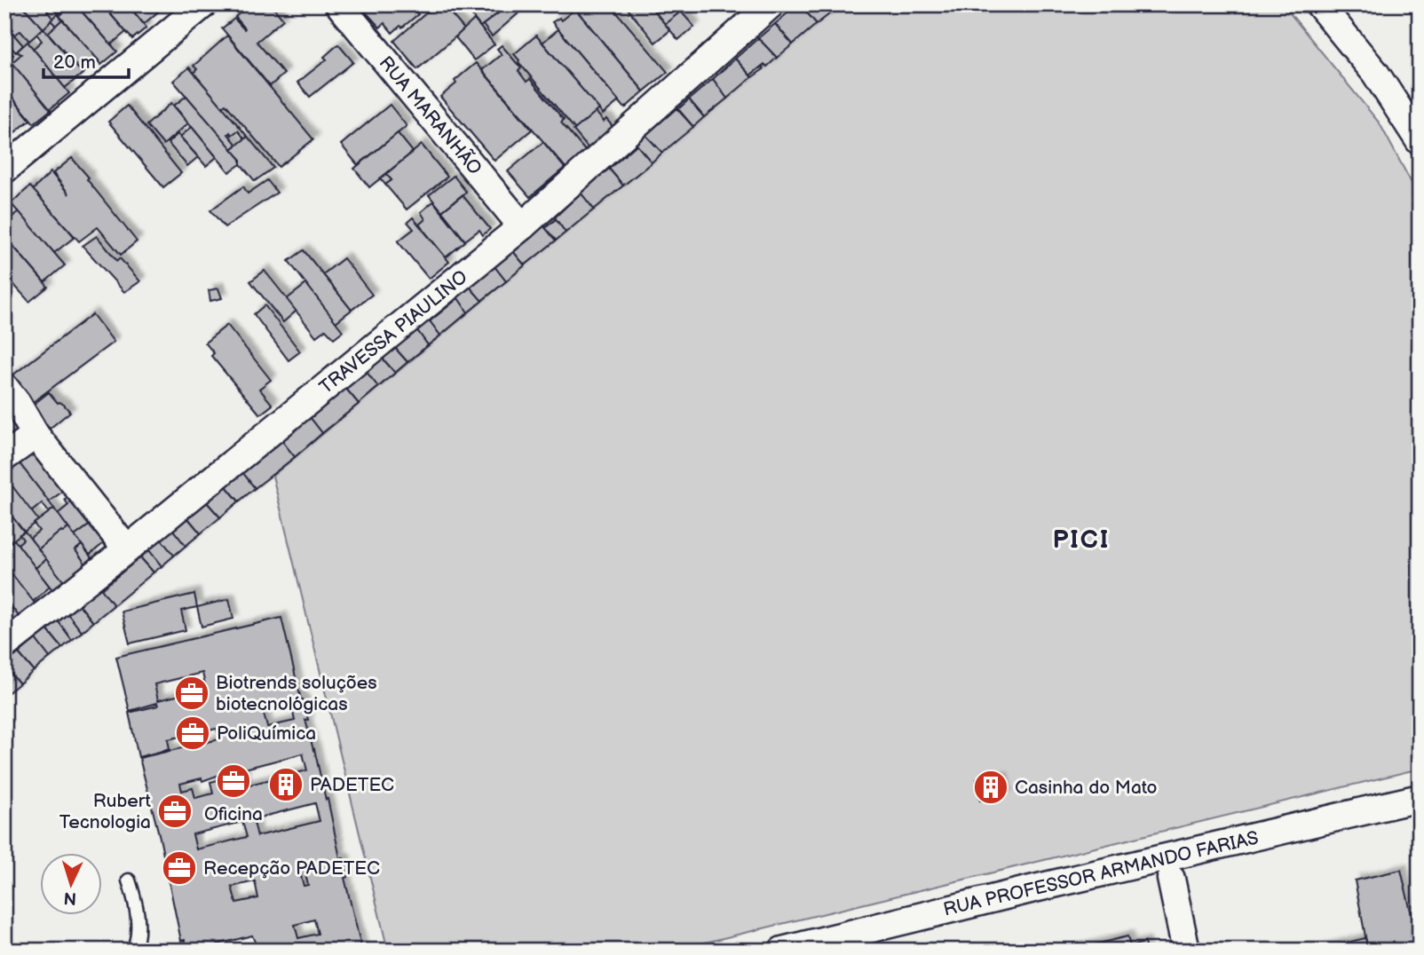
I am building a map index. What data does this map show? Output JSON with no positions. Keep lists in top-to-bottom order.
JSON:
{
  "streets": {
    "street": ["RUA MARANHÃO", "TRAVESSA PIAULINO", "RUA PROFESSOR ARMANDO FARIAS"]
  },
  "crossings": [
    ["RUA MARANHÃO", "TRAVESSA PIAULINO"]
  ],
  "districts": ["PICI"],
  "places": {
    "office": [
      "Biotrends soluções biotecnológicas",
      "PoliQuímica",
      "Oficina",
      "Rubert Tecnologia",
      "Recepção PADETEC"
    ],
    "building": ["PADETEC", "Casinha do Mato"]
  },
  "scale_bar": "20 m",
  "north": "bottom"
}
